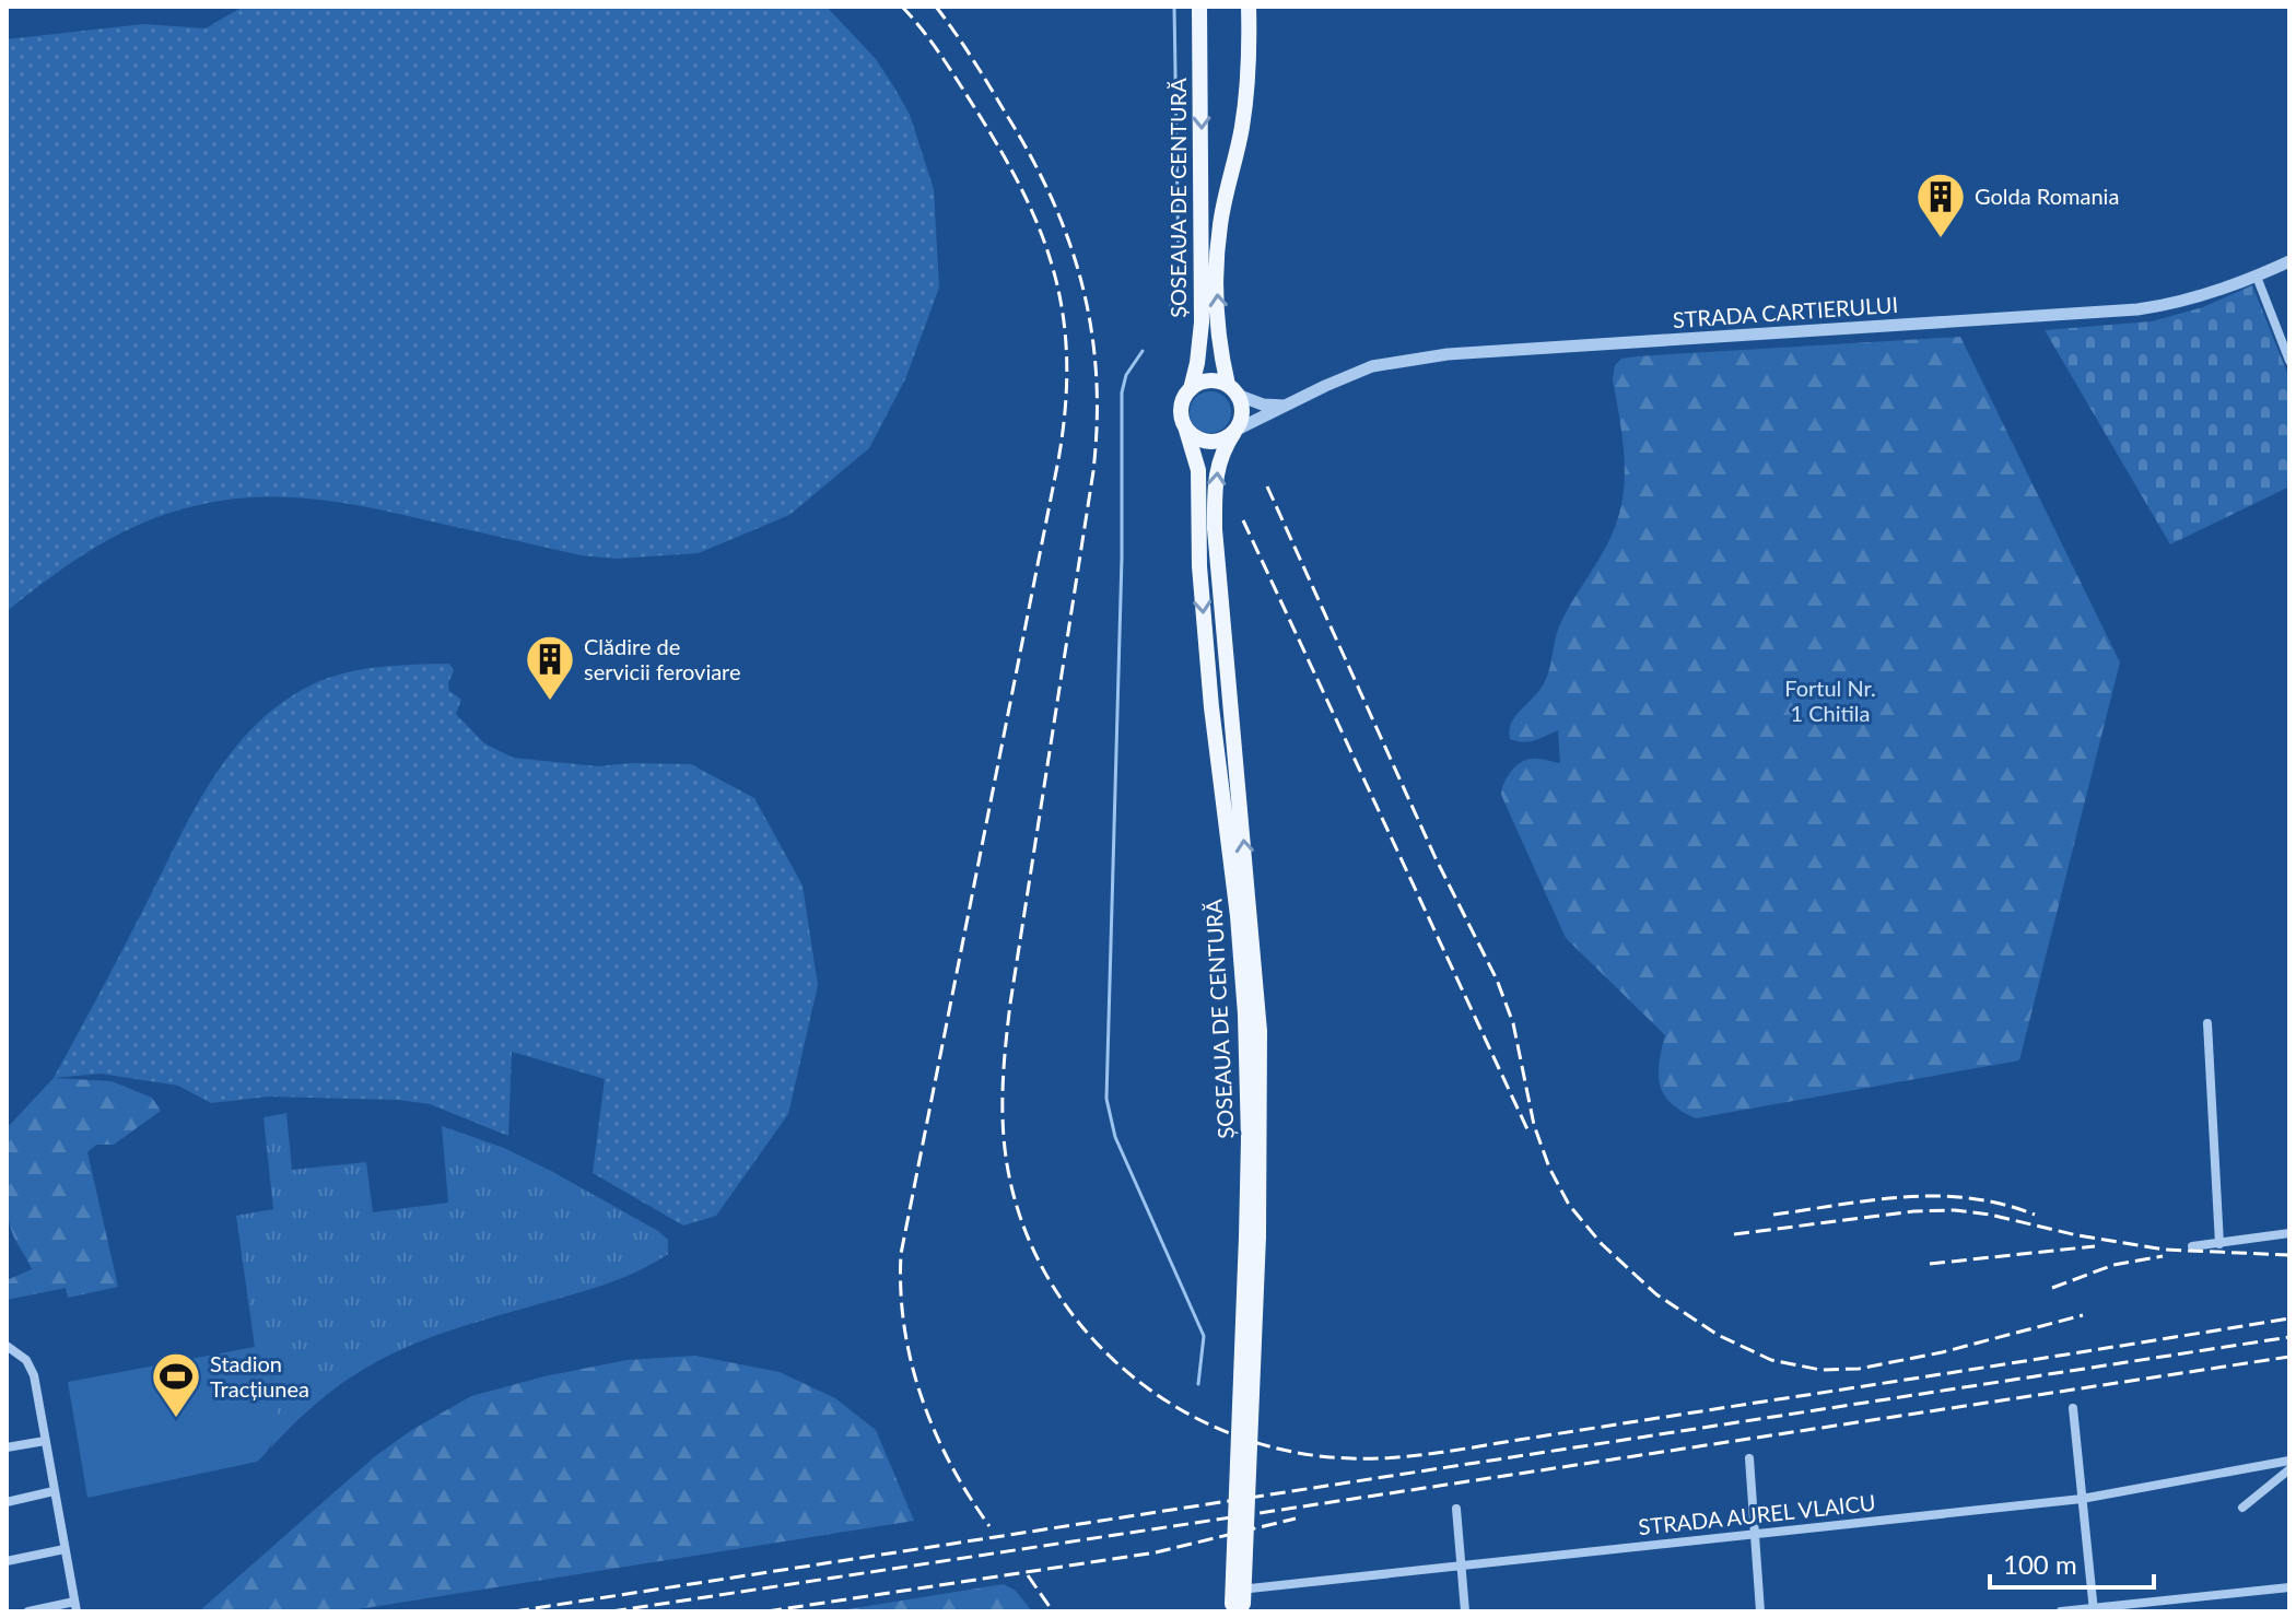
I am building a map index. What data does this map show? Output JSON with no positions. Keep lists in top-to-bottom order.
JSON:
{
  "streets": {
    "main road": ["ȘOSEAUA DE CENTURĂ"],
    "street": ["STRADA CARTIERULUI", "STRADA AUREL VLAICU"]
  },
  "crossings": [
    ["ȘOSEAUA DE CENTURĂ", "STRADA CARTIERULUI"],
    ["ȘOSEAUA DE CENTURĂ", "STRADA AUREL VLAICU"]
  ],
  "parks": ["Fortul Nr. 1 Chitila"],
  "places": {
    "building": ["Golda Romania", "Clădire de servicii feroviare"],
    "sports": ["Stadion Tracțiunea"]
  },
  "scale_bar": "100 m"
}
